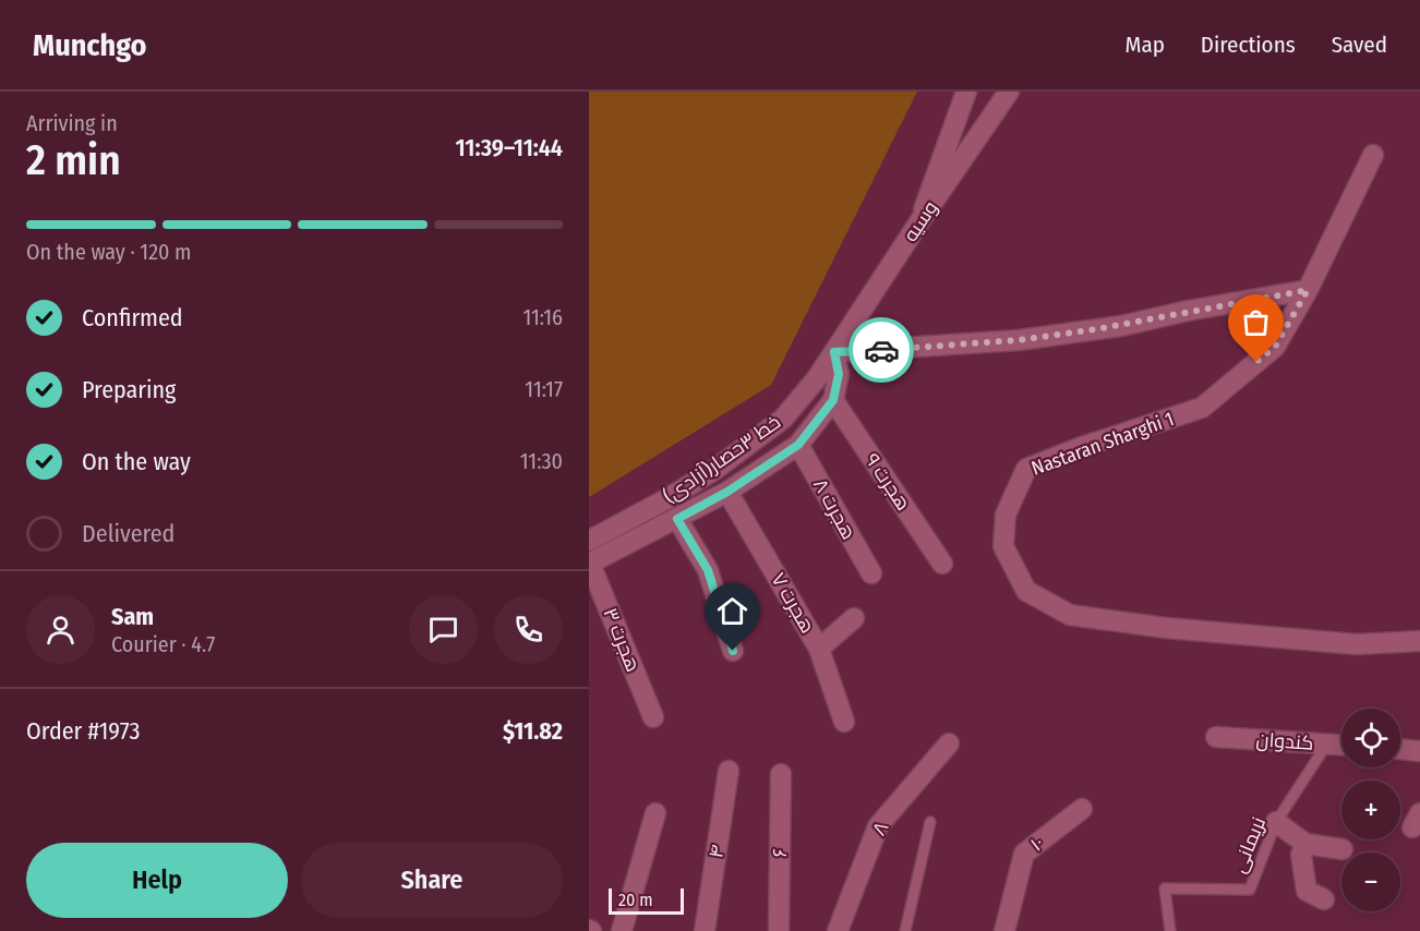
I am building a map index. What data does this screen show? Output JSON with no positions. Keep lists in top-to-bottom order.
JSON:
{
  "streets": {
    "street": [
      "وسیه",
      "Nastaran Sharghi 1",
      "خط ۳حصار(آزادی)",
      "هجرت ۹",
      "هجرت ۸",
      "هجرت ۷",
      "هجرت ۳",
      "کندوان",
      "۸",
      "۱۰",
      "۴",
      "۶"
    ],
    "lane": ["نریمانی"]
  },
  "crossings": [
    ["وسیه", "خط ۳حصار(آزادی)"],
    ["کندوان", "نریمانی"]
  ],
  "scale_bar": "20 m",
  "page": {
    "header": "Munchgo",
    "nav": ["Map", "Directions", "Saved"],
    "heading": ["2 min", "Arriving in", "11:39–11:44"],
    "panel": [
      "Sam",
      "Courier · 4.7",
      "Order #1973",
      "$11.82"
    ],
    "bar": "On the way · 120 m",
    "list": [
      ["Confirmed", "11:16"],
      ["Preparing", "11:17"],
      ["On the way", "11:30"],
      "Delivered"
    ],
    "map_buttons": ["+", "−"],
    "buttons": ["Help", "Share"],
    "scale": "20 m"
  }
}
